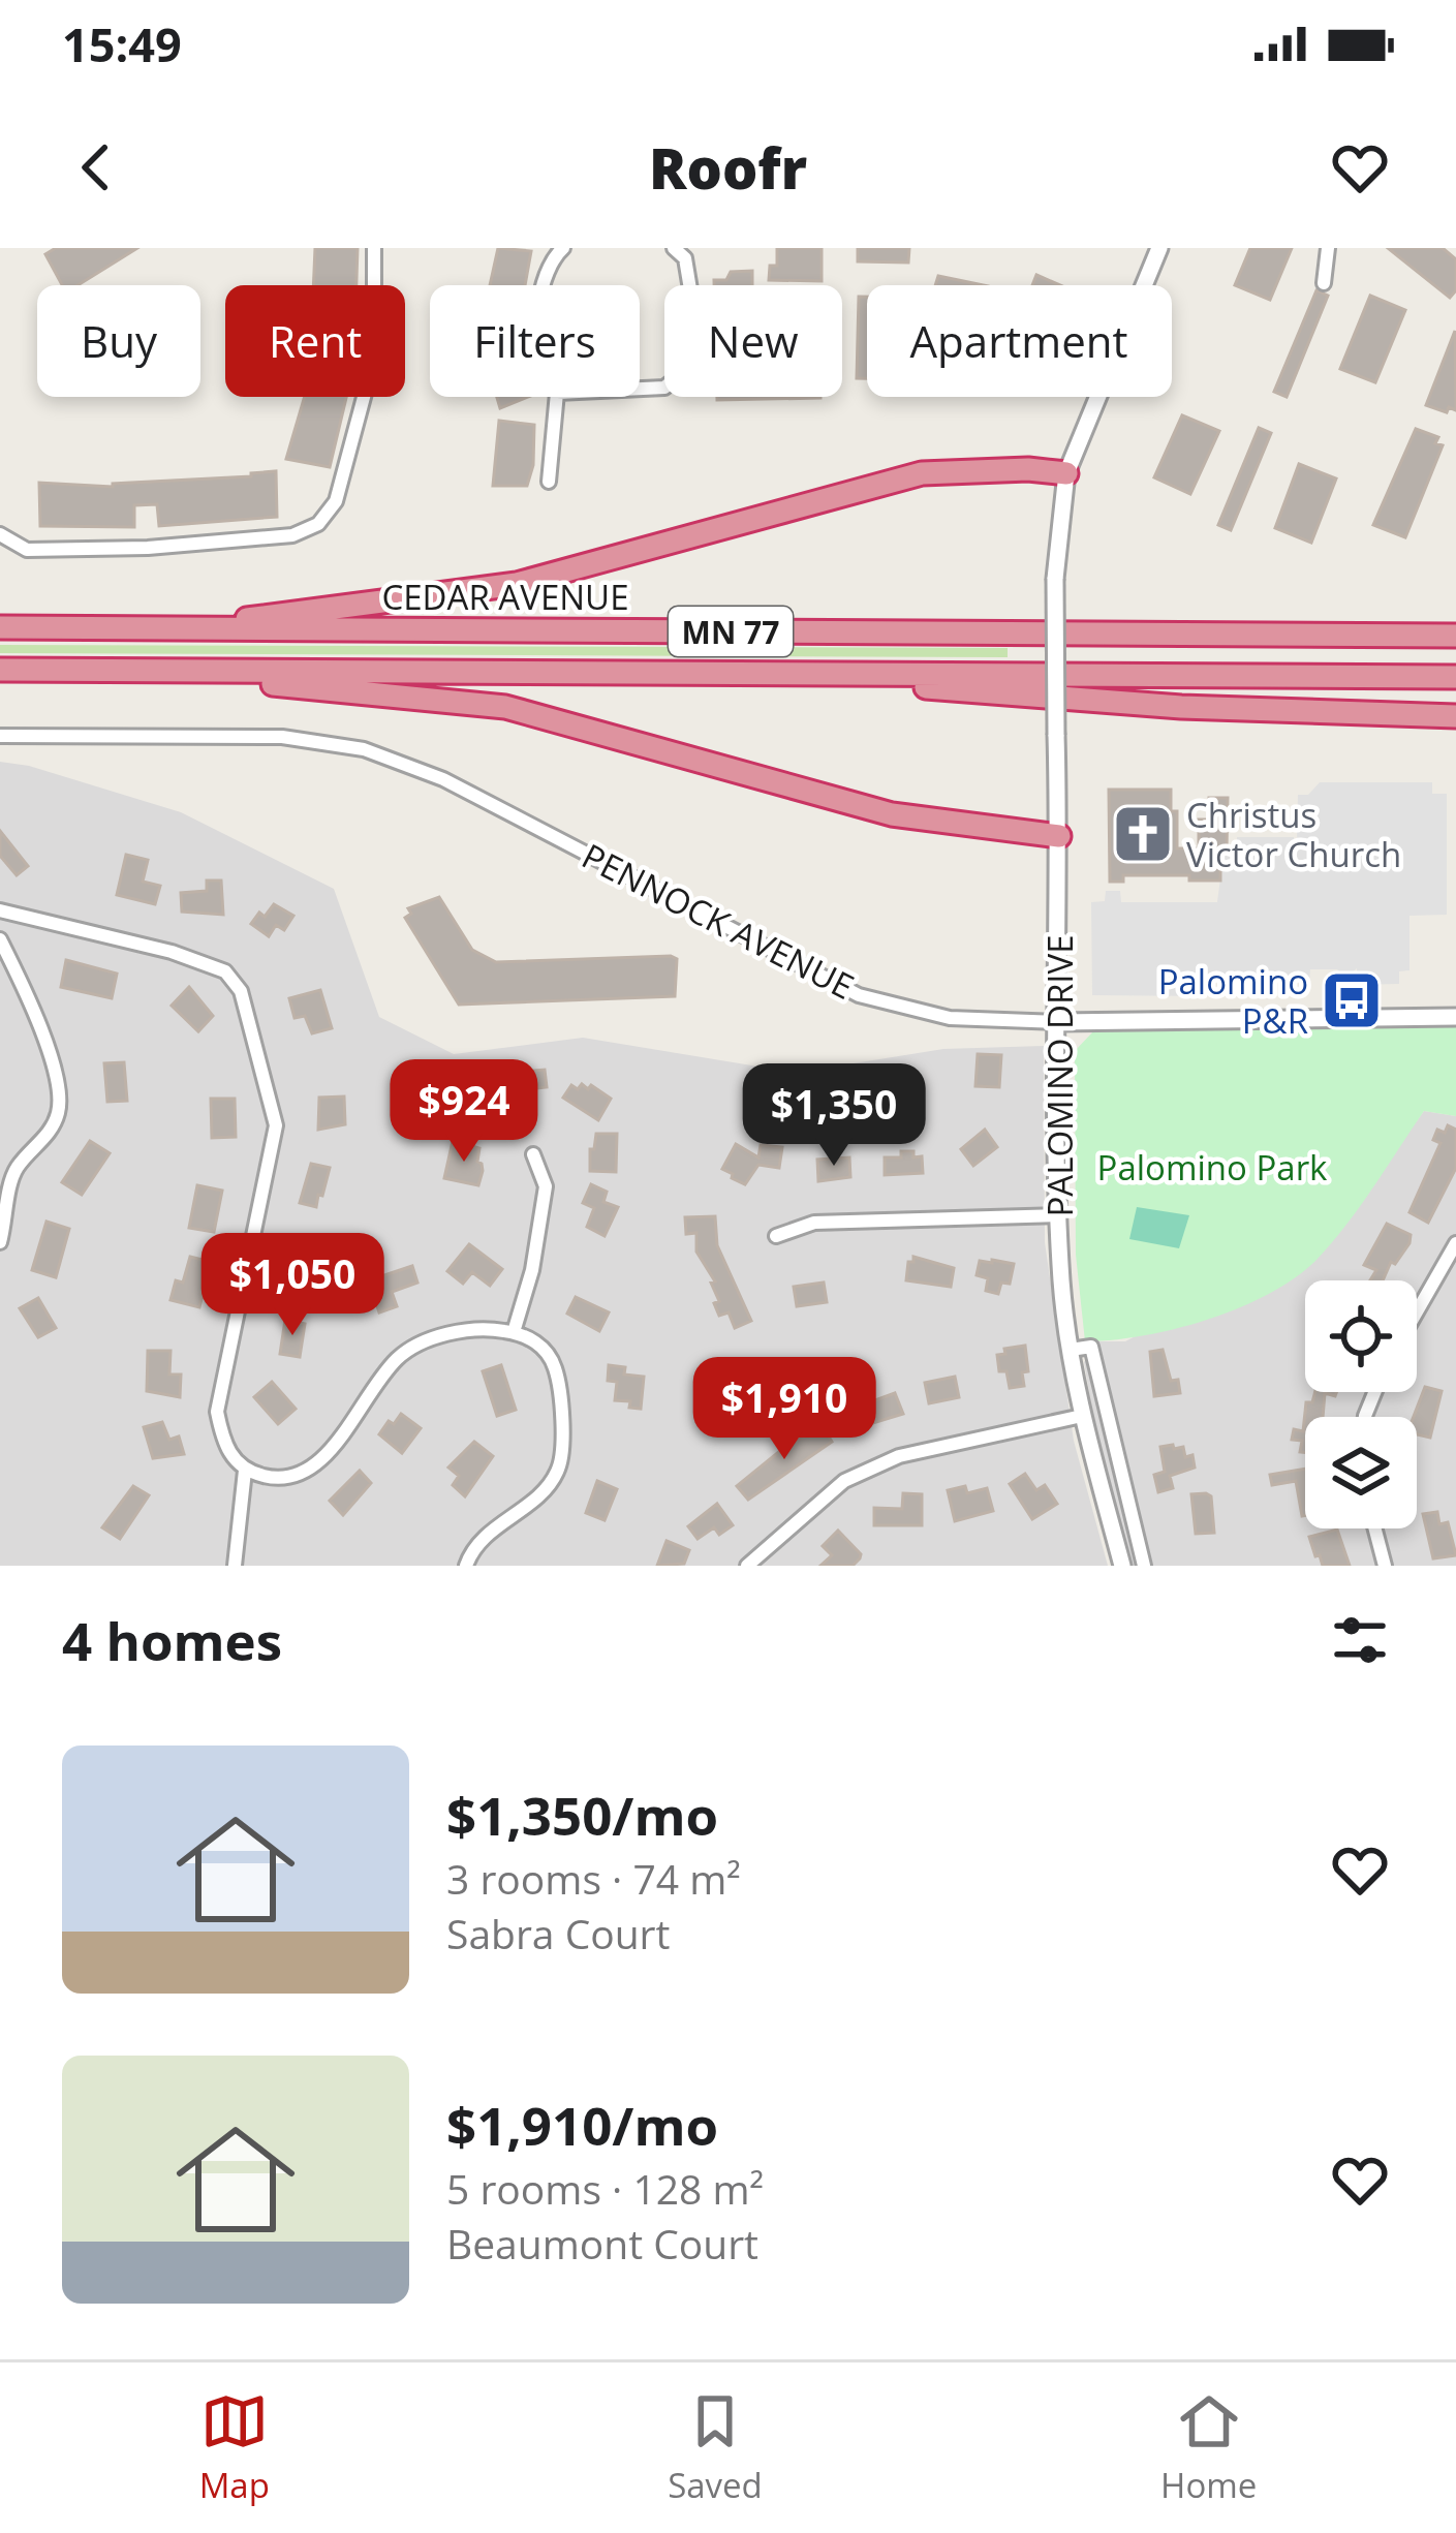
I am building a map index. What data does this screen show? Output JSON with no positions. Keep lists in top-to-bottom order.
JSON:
{
  "streets": {
    "highway": ["CEDAR AVENUE", "MN 77"],
    "street": ["PENNOCK AVENUE", "PALOMINO DRIVE"]
  },
  "crossings": [
    ["PENNOCK AVENUE", "PALOMINO DRIVE"]
  ],
  "parks": ["Palomino Park"],
  "places": {
    "church": ["Christus Victor Church"],
    "bus stop": ["Palomino P&R"]
  },
  "page": {
    "status": "15:49",
    "header": "Roofr",
    "chip": [
      "Buy",
      "Rent",
      "Filters",
      "New",
      "Apartment"
    ],
    "price": [
      "$924",
      "$1,350",
      "$1,050",
      "$1,910"
    ],
    "heading": "4 homes",
    "list": [
      {
        "name": "$1,350/mo",
        "note": "3 rooms · 74 m² · Sabra Court"
      },
      {
        "name": "$1,910/mo",
        "note": "5 rooms · 128 m² · Beaumont Court"
      }
    ],
    "tabs": ["Map", "Saved", "Home"]
  }
}
